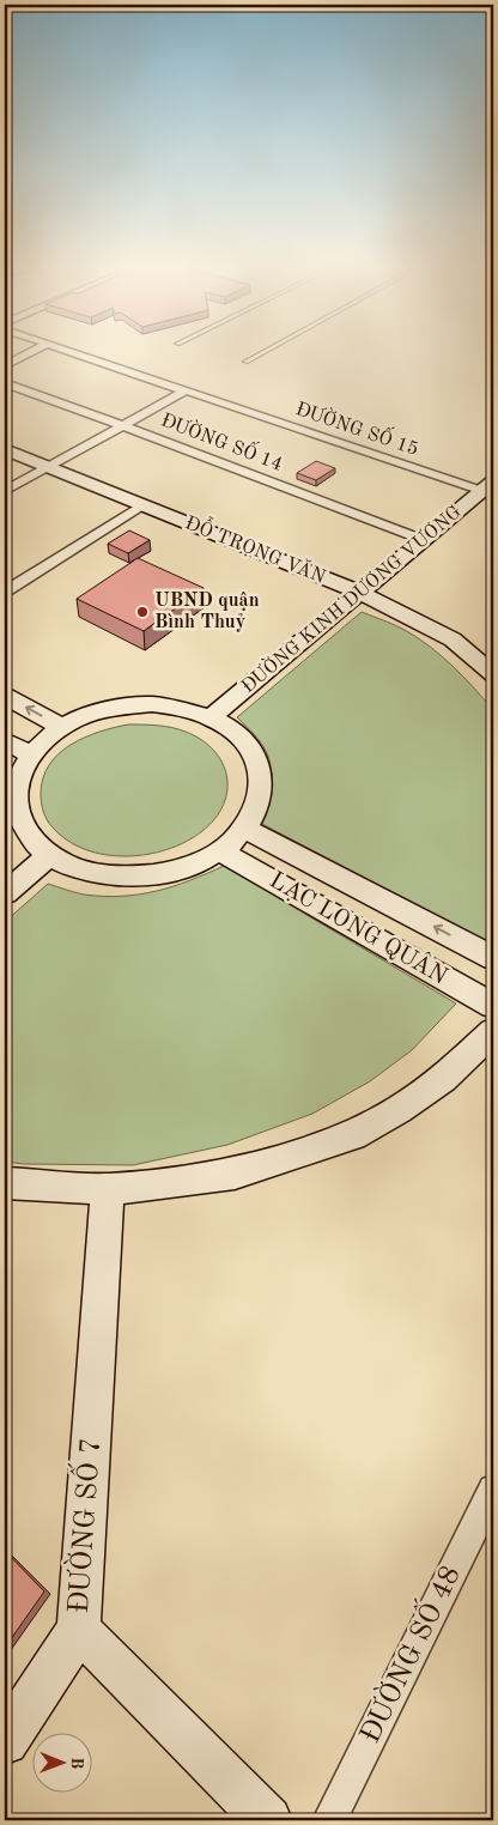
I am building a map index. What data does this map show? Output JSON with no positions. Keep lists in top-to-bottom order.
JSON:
{
  "streets": {
    "street": [
      "ĐƯỜNG SỐ 15",
      "ĐƯỜNG SỐ 14",
      "ĐỖ TRỌNG VĂN",
      "ĐƯỜNG KINH DƯƠNG VƯƠNG",
      "LẠC LONG QUÂN",
      "ĐƯỜNG SỐ 7",
      "ĐƯỜNG SỐ 48"
    ]
  },
  "crossings": [
    ["ĐƯỜNG SỐ 15", "ĐƯỜNG KINH DƯƠNG VƯƠNG"],
    ["ĐƯỜNG SỐ 14", "ĐƯỜNG KINH DƯƠNG VƯƠNG"],
    ["ĐỖ TRỌNG VĂN", "ĐƯỜNG KINH DƯƠNG VƯƠNG"],
    ["ĐƯỜNG KINH DƯƠNG VƯƠNG", "LẠC LONG QUÂN"]
  ],
  "places": ["UBND quận Bình Thuỷ"],
  "north": "right"
}
